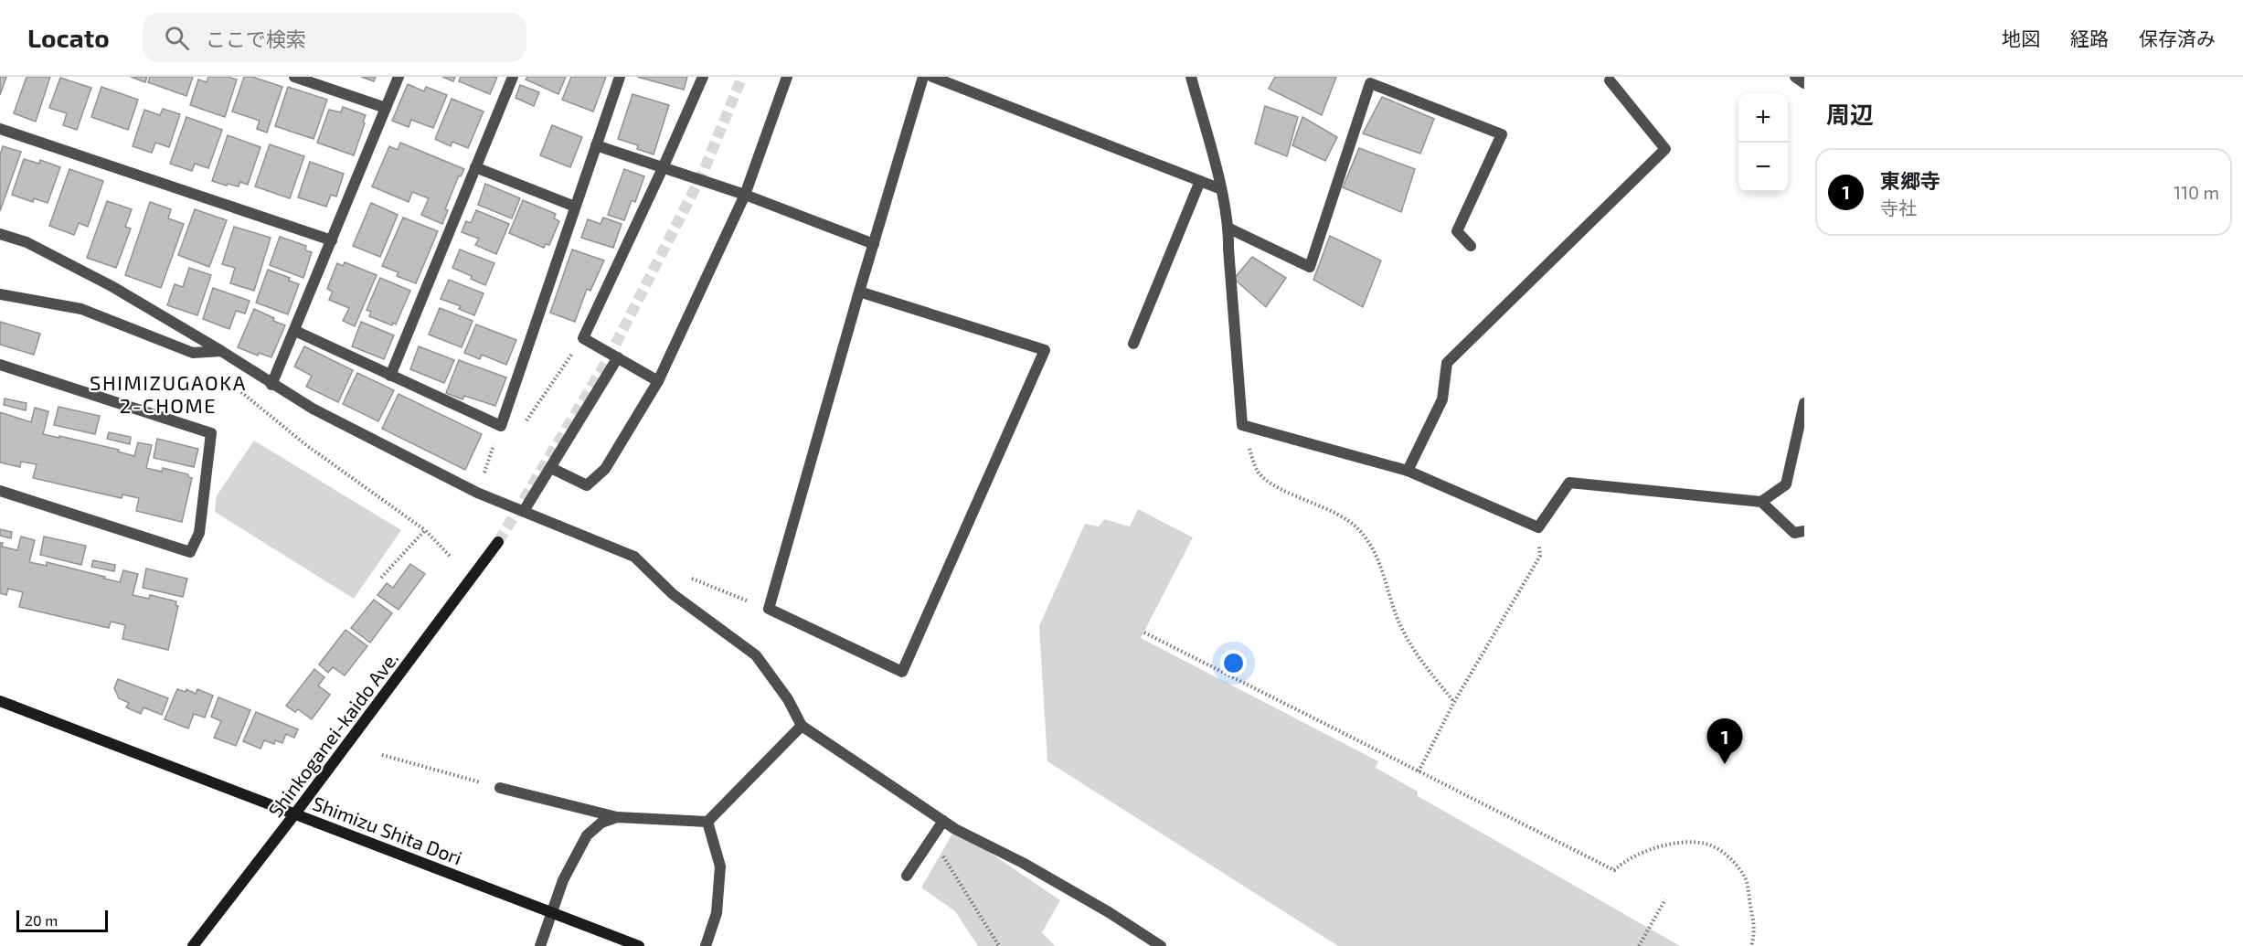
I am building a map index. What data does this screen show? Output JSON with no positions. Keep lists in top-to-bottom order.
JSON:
{
  "streets": {
    "street": ["Shinkoganei-kaido Ave.", "Shimizu Shita Dori"]
  },
  "crossings": [
    ["Shinkoganei-kaido Ave.", "Shimizu Shita Dori"]
  ],
  "districts": ["SHIMIZUGAOKA 2-CHOME"],
  "scale_bar": "20 m",
  "page": {
    "header": "Locato",
    "search": "ここで検索",
    "nav": ["地図", "経路", "保存済み"],
    "heading": "周辺",
    "map_buttons": ["+", "−"],
    "list": [
      {
        "mark": "1",
        "name": "東郷寺",
        "note": "寺社",
        "value": "110 m"
      }
    ],
    "pins": "1",
    "scale": "20 m"
  }
}
